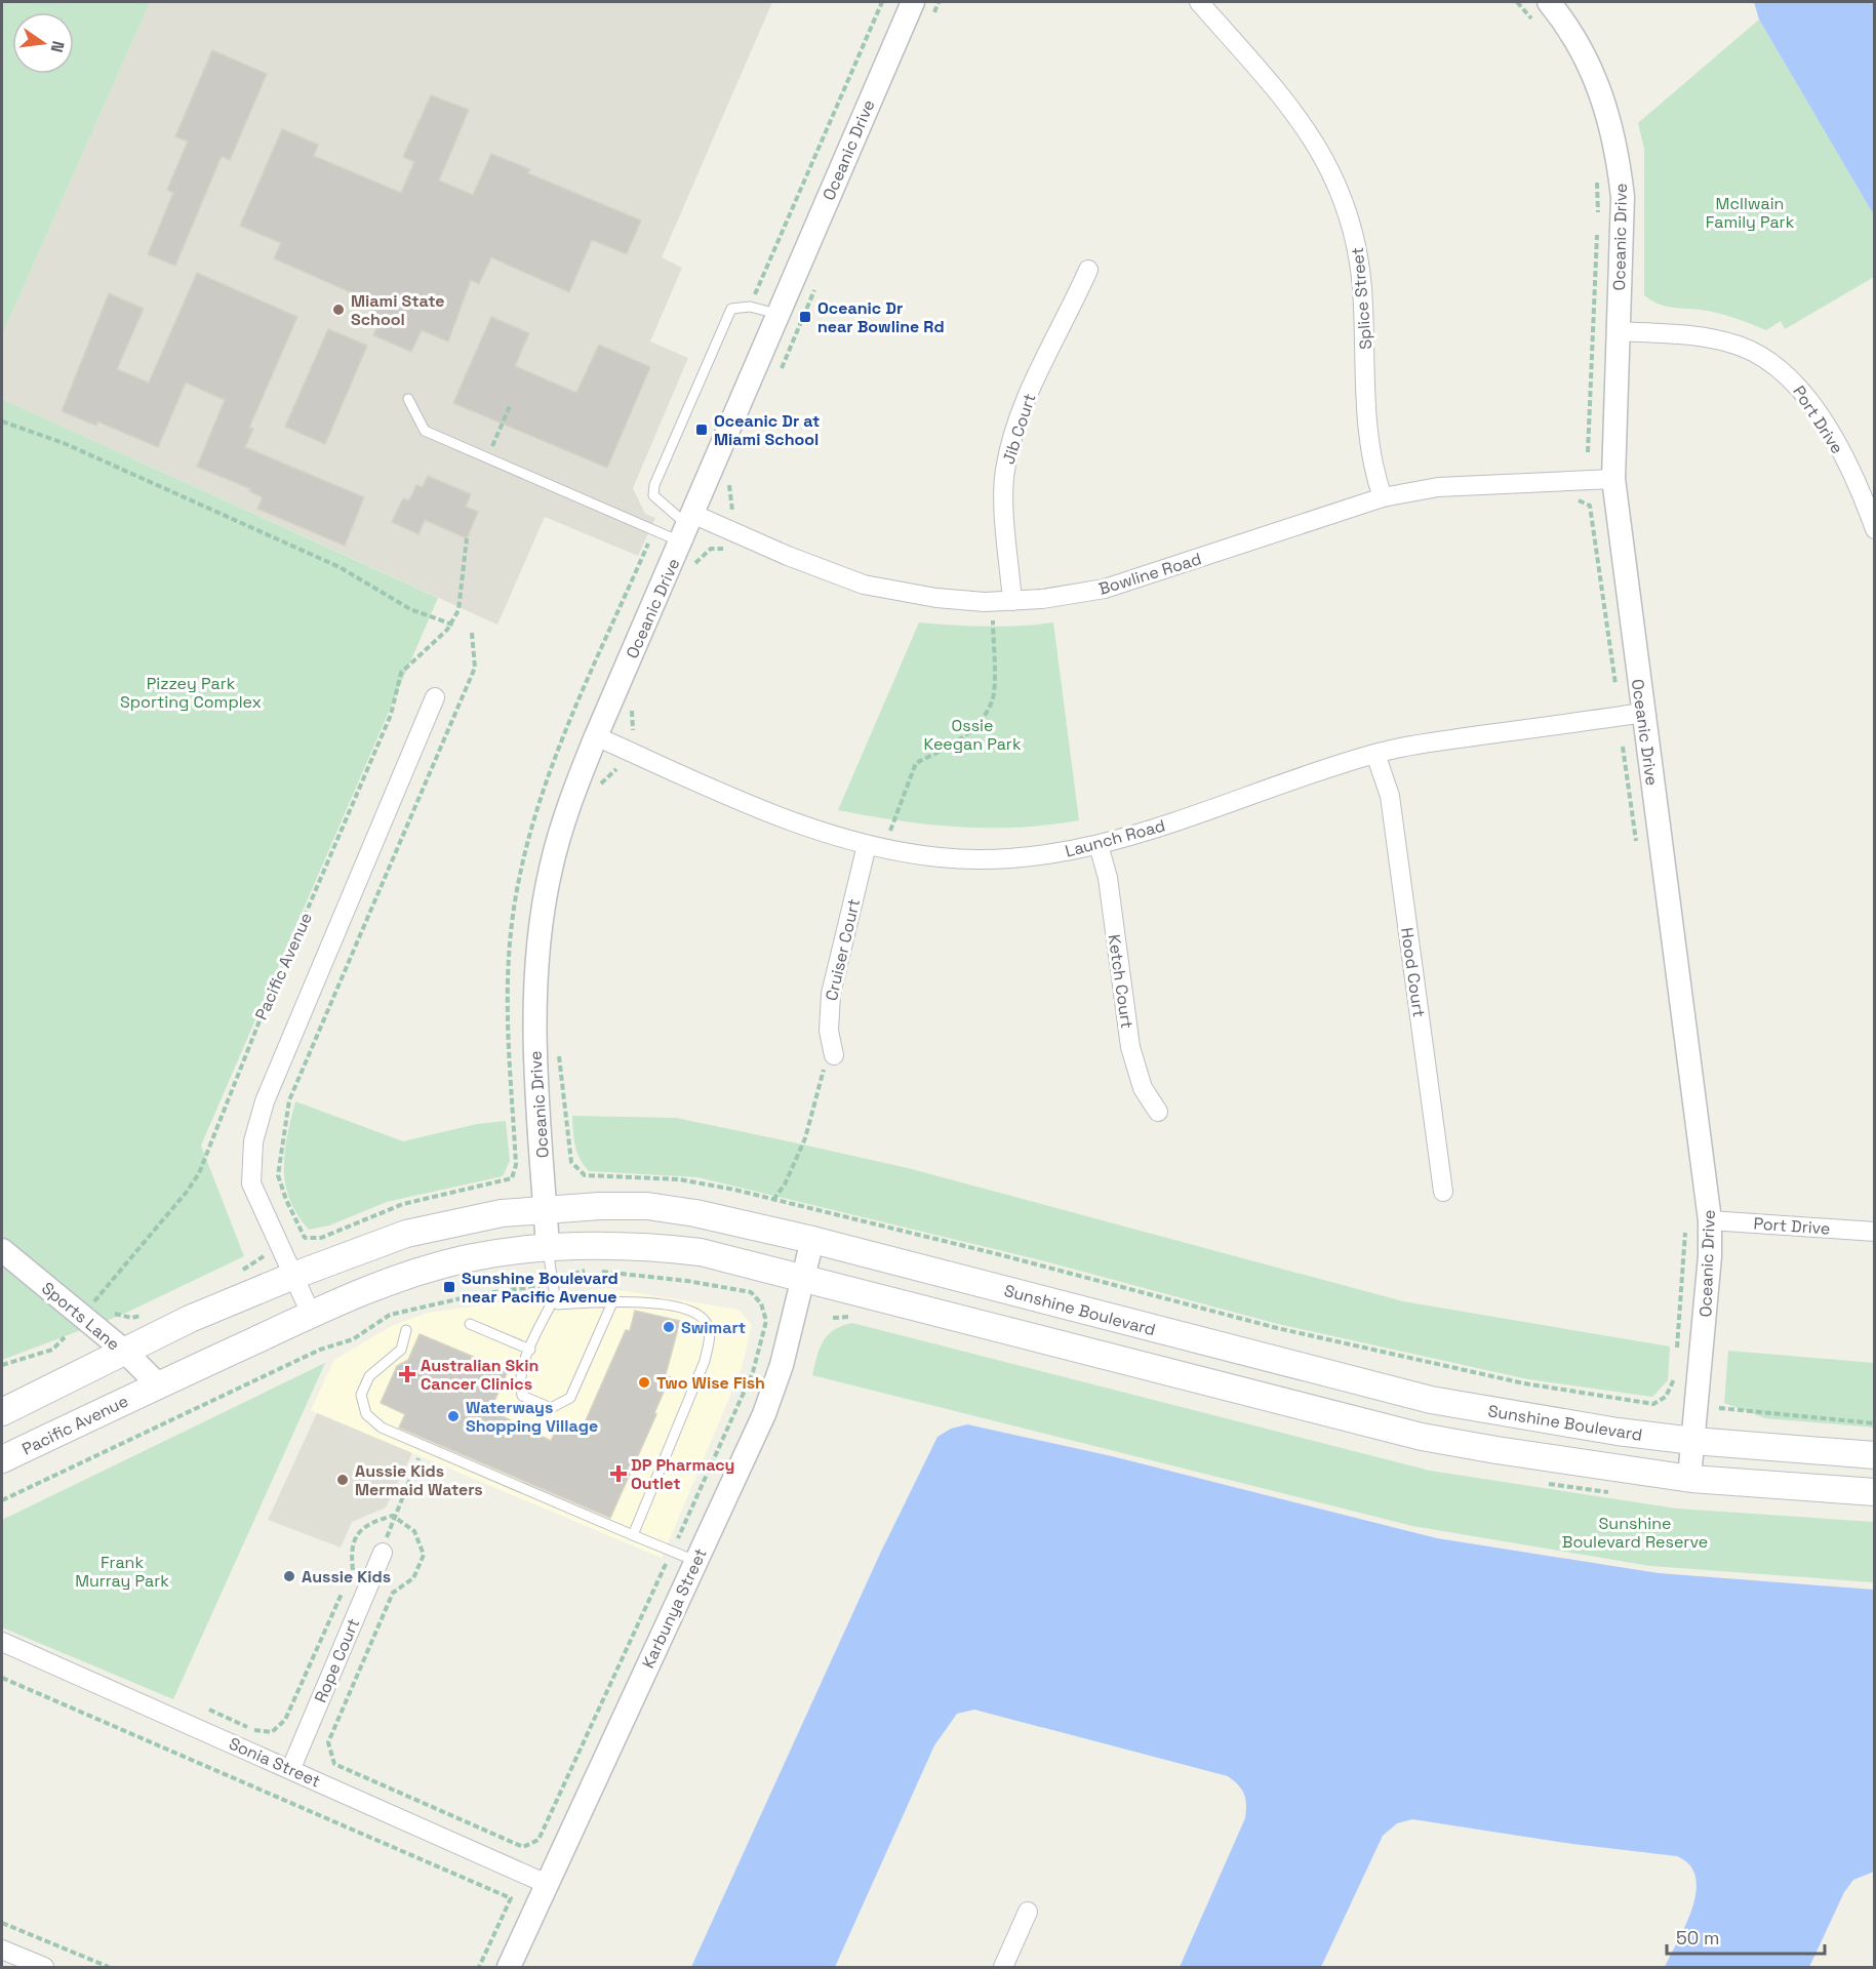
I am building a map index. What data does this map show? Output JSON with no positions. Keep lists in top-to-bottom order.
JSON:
{
  "streets": {
    "main road": ["Pacific Avenue", "Sunshine Boulevard"],
    "street": [
      "Oceanic Drive",
      "Splice Street",
      "Port Drive",
      "Jib Court",
      "Bowline Road",
      "Launch Road",
      "Cruiser Court",
      "Hood Court",
      "Ketch Court",
      "Sports Lane",
      "Karbunya Street",
      "Rope Court",
      "Sonia Street"
    ]
  },
  "crossings": [
    ["Oceanic Drive", "Port Drive"],
    ["Oceanic Drive", "Bowline Road"],
    ["Oceanic Drive", "Launch Road"],
    ["Oceanic Drive", "Sunshine Boulevard"],
    ["Splice Street", "Bowline Road"],
    ["Jib Court", "Bowline Road"],
    ["Launch Road", "Cruiser Court"],
    ["Launch Road", "Hood Court"],
    ["Launch Road", "Ketch Court"],
    ["Pacific Avenue", "Sunshine Boulevard"],
    ["Pacific Avenue", "Sports Lane"],
    ["Sunshine Boulevard", "Karbunya Street"],
    ["Karbunya Street", "Sonia Street"],
    ["Rope Court", "Sonia Street"]
  ],
  "parks": [
    "McIlwain Family Park",
    "Pizzey Park Sporting Complex",
    "Ossie Keegan Park",
    "Sunshine Boulevard Reserve",
    "Frank Murray Park"
  ],
  "places": {
    "other": [
      "Miami State School",
      "Swimart",
      "Two Wise Fish",
      "Waterways Shopping Village",
      "Aussie Kids Mermaid Waters",
      "Aussie Kids"
    ],
    "transit": ["Oceanic Dr near Bowline Rd", "Oceanic Dr at Miami School", "Sunshine Boulevard near Pacific Avenue"],
    "health": ["Australian Skin Cancer Clinics", "DP Pharmacy Outlet"]
  },
  "scale_bar": "50 m",
  "north": "right"
}
